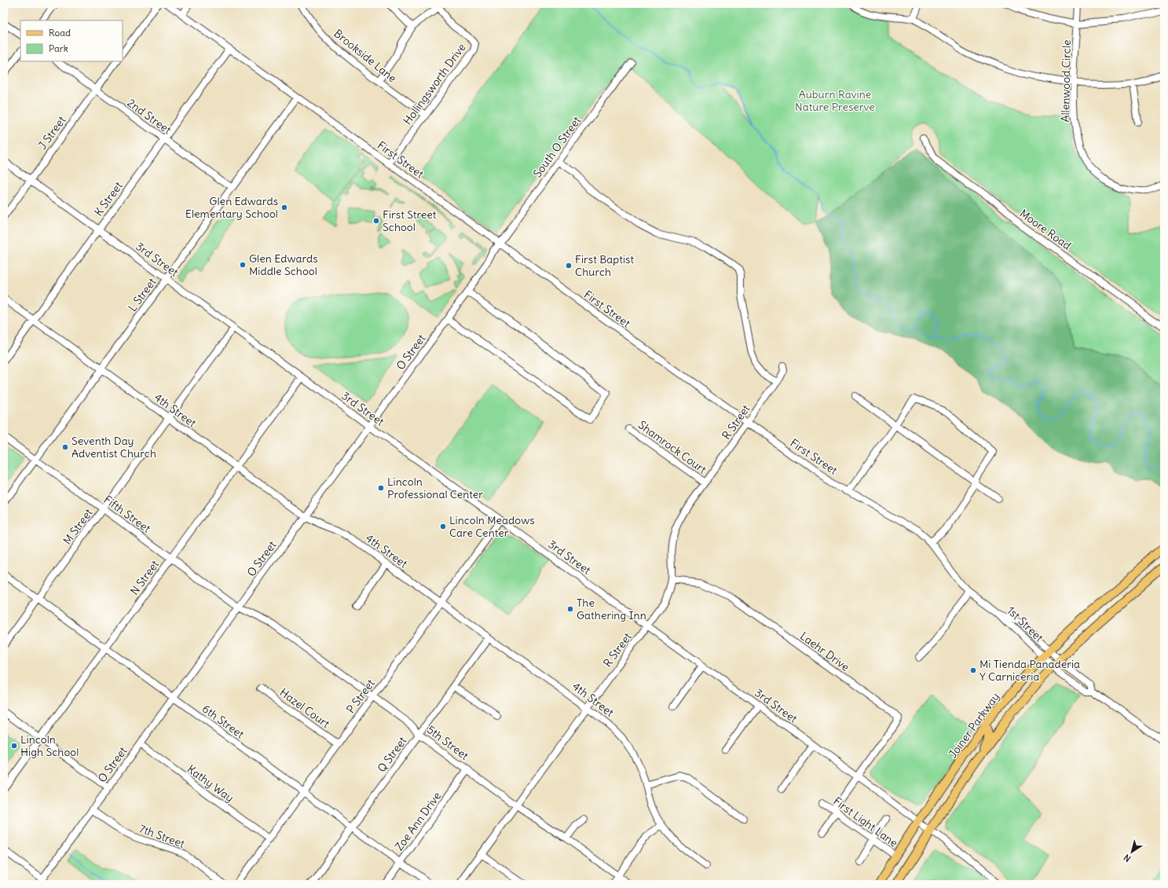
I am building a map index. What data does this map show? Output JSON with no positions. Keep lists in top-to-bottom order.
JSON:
{
  "streets": {
    "main road": ["Joiner Parkway"],
    "street": [
      "Brookside Lane",
      "Allenwood Circle",
      "Hollingsworth Drive",
      "2nd Street",
      "J Street",
      "South O Street",
      "First Street",
      "K Street",
      "Moore Road",
      "3rd Street",
      "L Street",
      "O Street",
      "4th Street",
      "R Street",
      "Shamrock Court",
      "Fifth Street",
      "M Street",
      "N Street",
      "1st Street",
      "Laehr Drive",
      "P Street",
      "Hazel Court",
      "6th Street",
      "5th Street",
      "Q Street",
      "Kathy Way",
      "Zoe Ann Drive",
      "First Light Lane",
      "7th Street"
    ]
  },
  "crossings": [
    ["Brookside Lane", "Hollingsworth Drive"],
    ["Hollingsworth Drive", "First Street"],
    ["2nd Street", "J Street"],
    ["2nd Street", "K Street"],
    ["2nd Street", "L Street"],
    ["J Street", "3rd Street"],
    ["South O Street", "First Street"],
    ["South O Street", "O Street"],
    ["First Street", "K Street"],
    ["First Street", "L Street"],
    ["First Street", "O Street"],
    ["First Street", "R Street"],
    ["First Street", "1st Street"],
    ["K Street", "3rd Street"],
    ["K Street", "4th Street"],
    ["3rd Street", "L Street"],
    ["3rd Street", "O Street"],
    ["3rd Street", "R Street"],
    ["3rd Street", "M Street"],
    ["3rd Street", "N Street"],
    ["3rd Street", "Laehr Drive"],
    ["3rd Street", "P Street"],
    ["3rd Street", "Joiner Parkway"],
    ["L Street", "4th Street"],
    ["L Street", "Fifth Street"],
    ["O Street", "4th Street"],
    ["O Street", "Fifth Street"],
    ["O Street", "6th Street"],
    ["O Street", "5th Street"],
    ["O Street", "Kathy Way"],
    ["O Street", "7th Street"],
    ["4th Street", "R Street"],
    ["4th Street", "M Street"],
    ["4th Street", "N Street"],
    ["4th Street", "P Street"],
    ["4th Street", "Q Street"],
    ["R Street", "Shamrock Court"],
    ["R Street", "Laehr Drive"],
    ["R Street", "5th Street"],
    ["Fifth Street", "M Street"],
    ["Fifth Street", "N Street"],
    ["Fifth Street", "5th Street"],
    ["M Street", "6th Street"],
    ["N Street", "6th Street"],
    ["1st Street", "Joiner Parkway"],
    ["P Street", "Hazel Court"],
    ["P Street", "6th Street"],
    ["P Street", "5th Street"],
    ["P Street", "Kathy Way"],
    ["6th Street", "Q Street"],
    ["6th Street", "Zoe Ann Drive"],
    ["Joiner Parkway", "First Light Lane"],
    ["5th Street", "Q Street"],
    ["5th Street", "Zoe Ann Drive"]
  ],
  "parks": ["Auburn Ravine Nature Preserve"],
  "places": [
    "Glen Edwards Elementary School",
    "First Street School",
    "Glen Edwards Middle School",
    "First Baptist Church",
    "Seventh Day Adventist Church",
    "Lincoln Professional Center",
    "Lincoln Meadows Care Center",
    "The Gathering Inn",
    "Mi Tienda Panaderia Y Carniceria",
    "Lincoln High School"
  ],
  "legend": ["Road", "Park"],
  "north": "bottom left"
}
